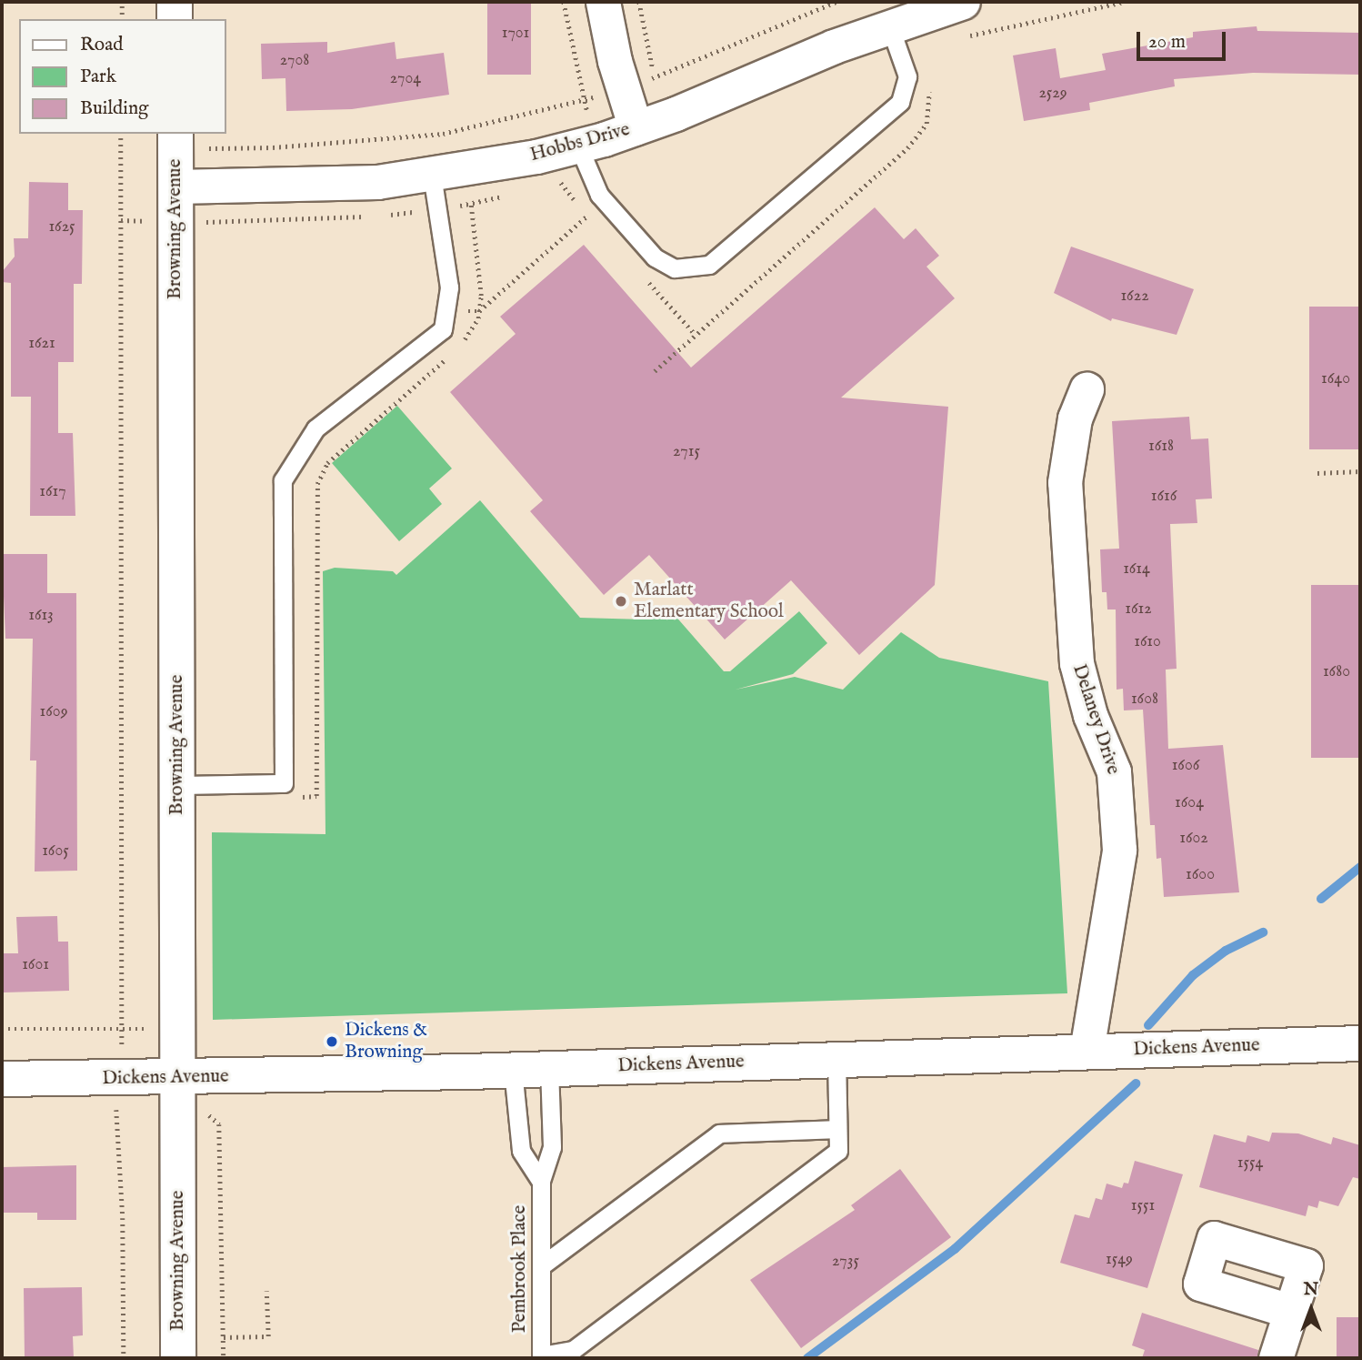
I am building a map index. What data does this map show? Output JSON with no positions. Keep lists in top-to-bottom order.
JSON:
{
  "streets": {
    "street": [
      "Hobbs Drive",
      "Browning Avenue",
      "Delaney Drive",
      "Dickens Avenue"
    ],
    "lane": ["Pembrook Place"]
  },
  "crossings": [
    ["Hobbs Drive", "Browning Avenue"],
    ["Browning Avenue", "Dickens Avenue"],
    ["Delaney Drive", "Dickens Avenue"],
    ["Dickens Avenue", "Pembrook Place"]
  ],
  "places": ["Marlatt Elementary School", "Dickens & Browning"],
  "house_numbers": [
    "1701",
    "2708",
    "2704",
    "2529",
    "1625",
    "1622",
    "1621",
    "1640",
    "1618",
    "2715",
    "1617",
    "1616",
    "1614",
    "1612",
    "1613",
    "1610",
    "1680",
    "1608",
    "1609",
    "1606",
    "1604",
    "1602",
    "1605",
    "1600",
    "1601",
    "1554",
    "1551",
    "1549",
    "2735"
  ],
  "legend": ["Road", "Park", "Building"],
  "scale_bar": "20 m",
  "north": "top"
}
